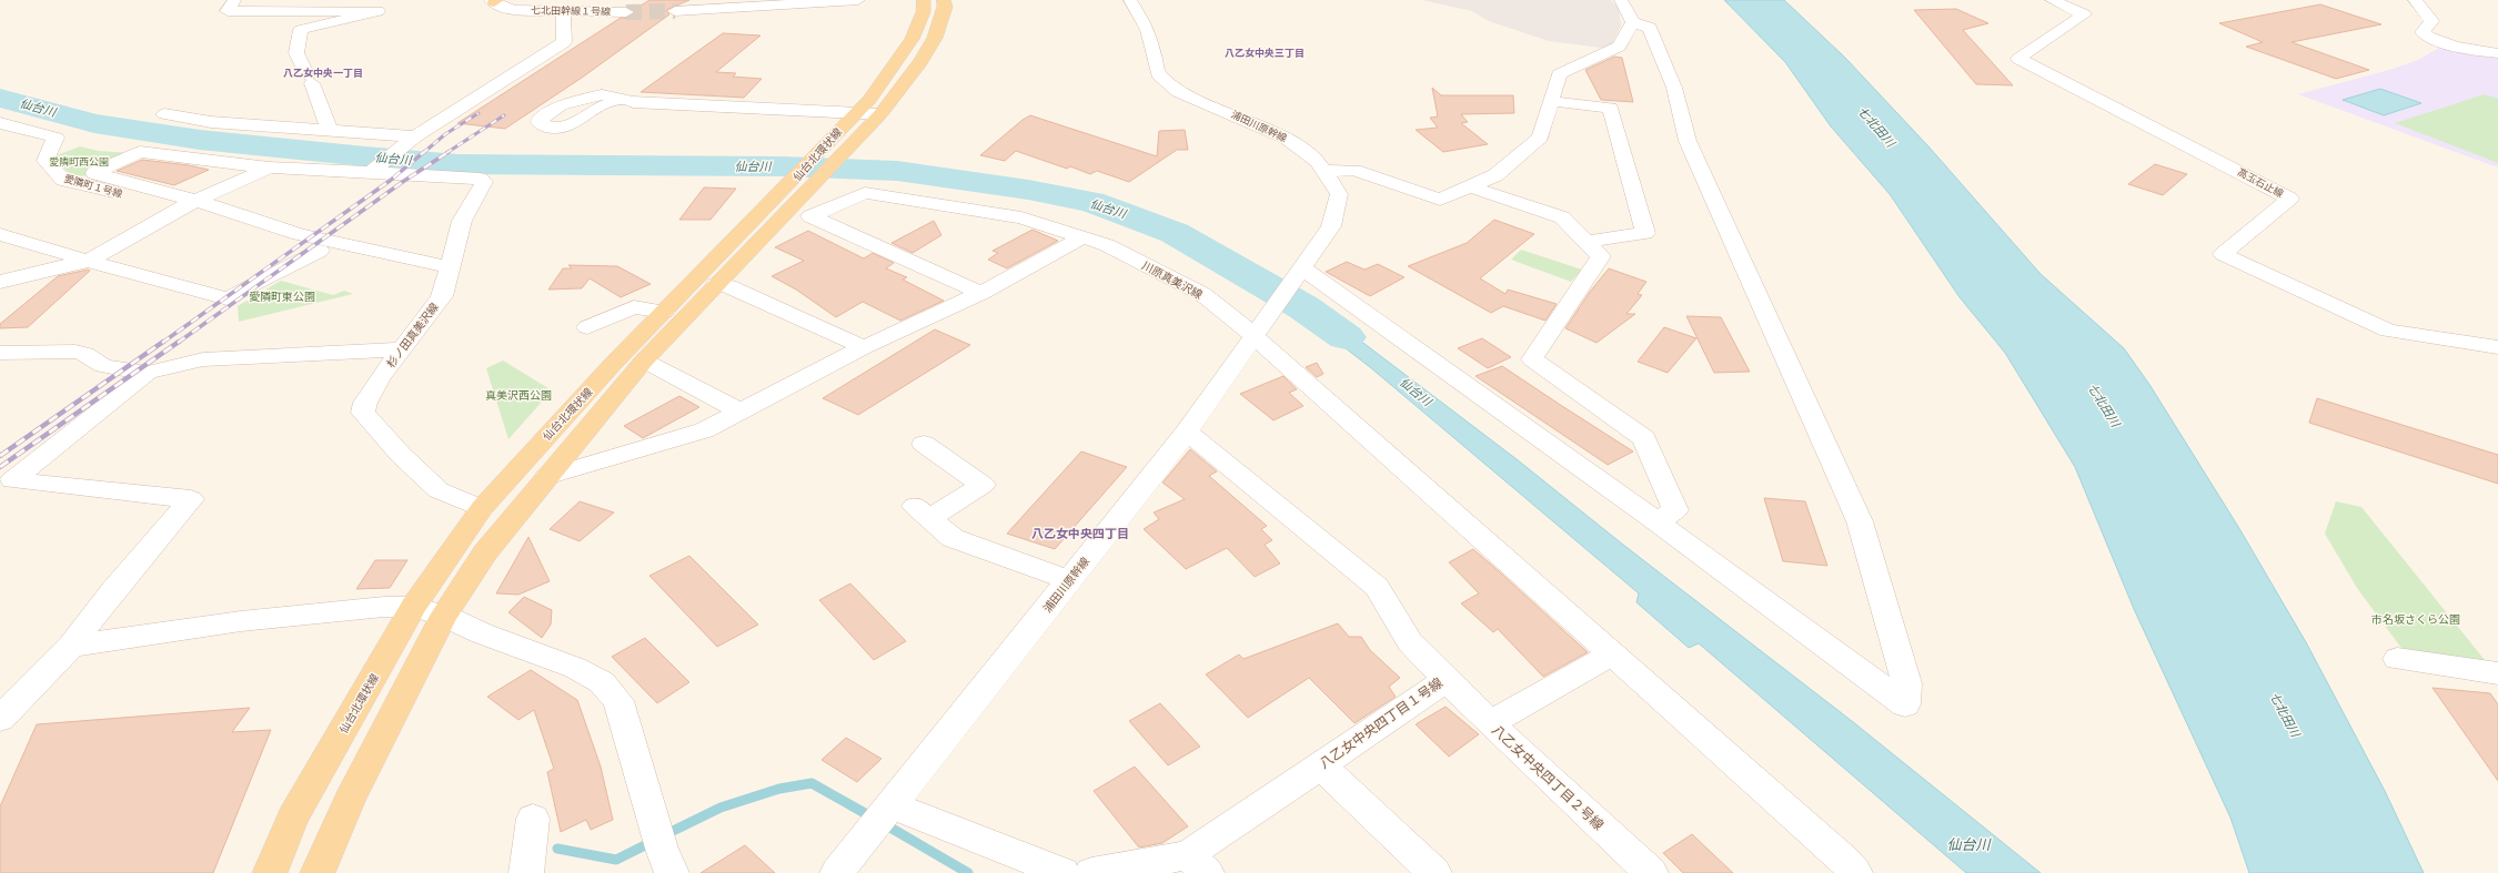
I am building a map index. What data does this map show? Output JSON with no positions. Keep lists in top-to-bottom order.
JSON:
{
  "streets": {
    "main road": ["仙台北環状線"],
    "street": [
      "七北田幹線１号線",
      "浦田川原幹線",
      "高玉石止線",
      "愛隣町１号線",
      "川原真美沢線",
      "杉ノ田真美沢線",
      "八乙女中央四丁目１号線",
      "八乙女中央四丁目２号線"
    ]
  },
  "crossings": [
    ["浦田川原幹線", "川原真美沢線"],
    ["浦田川原幹線", "八乙女中央四丁目１号線"],
    ["仙台北環状線", "杉ノ田真美沢線"],
    ["八乙女中央四丁目１号線", "八乙女中央四丁目２号線"]
  ],
  "districts": ["八乙女中央三丁目", "八乙女中央一丁目", "八乙女中央四丁目"],
  "water": ["仙台川", "七北田川"],
  "parks": [
    "愛隣町西公園",
    "愛隣町東公園",
    "真美沢西公園",
    "市名坂さくら公園"
  ]
}
